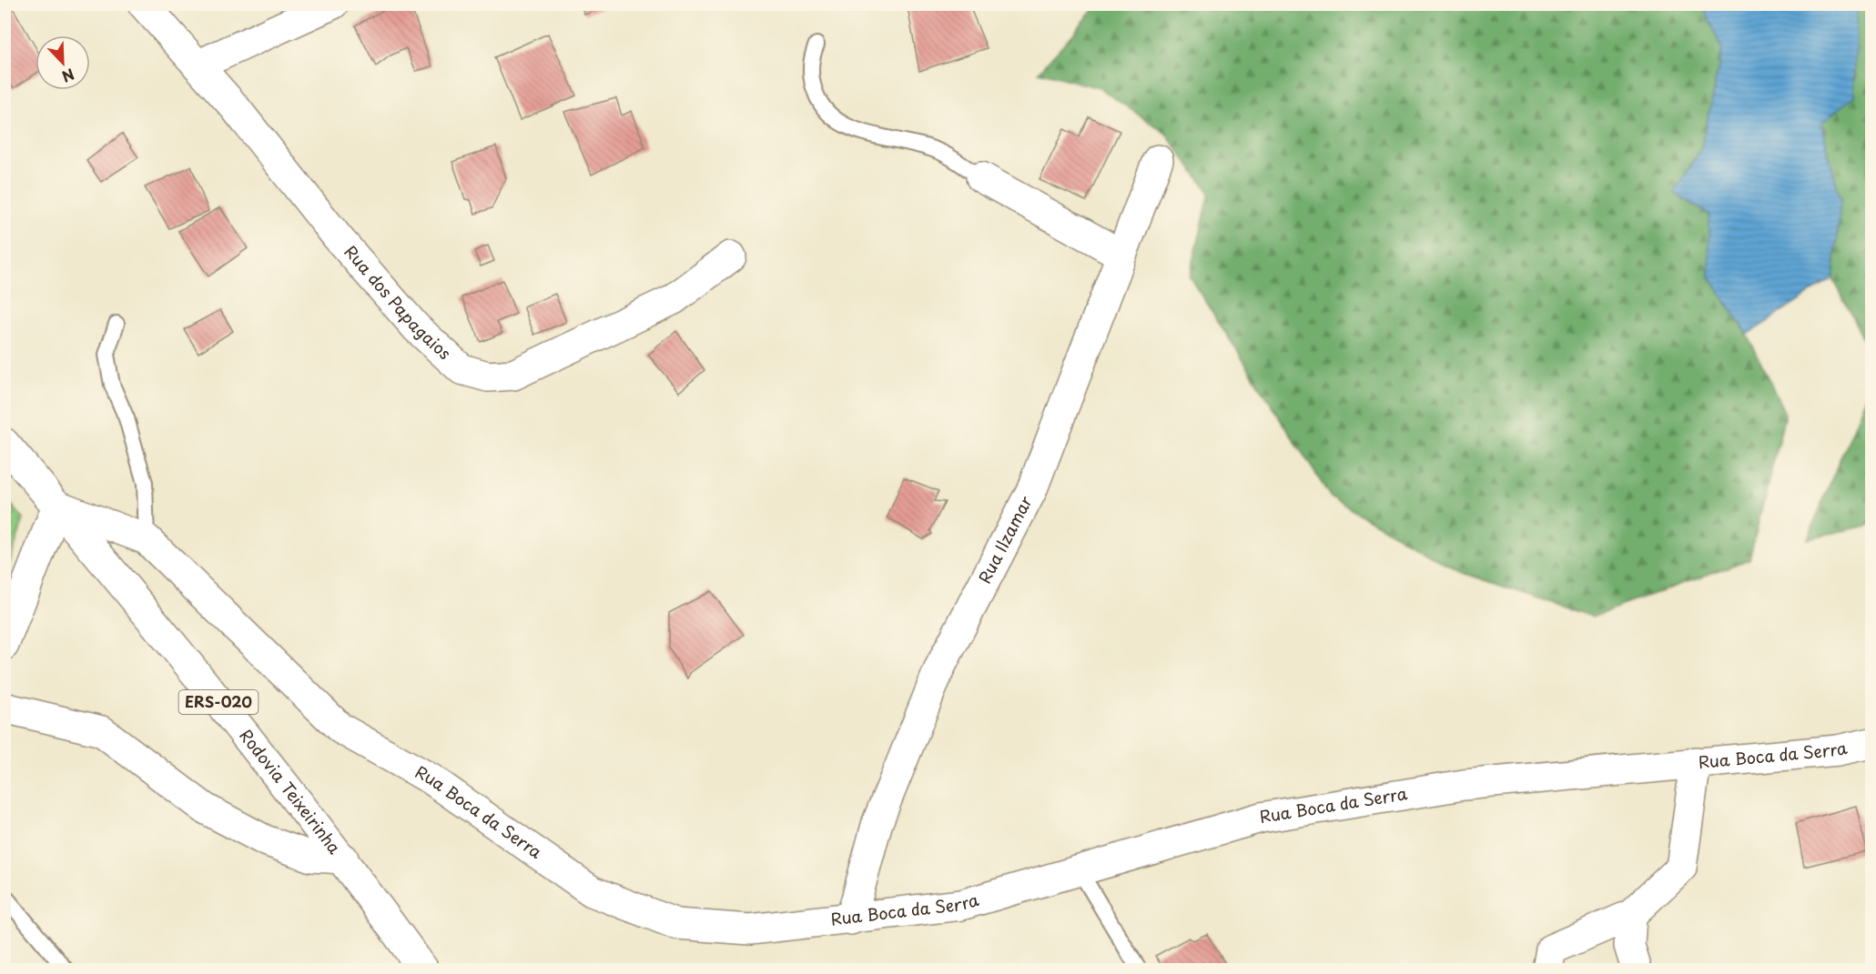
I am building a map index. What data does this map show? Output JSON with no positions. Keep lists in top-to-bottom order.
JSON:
{
  "streets": {
    "street": [
      "Rua dos Papagaios",
      "Rua Ilzamar",
      "ERS-020",
      "Rua Boca da Serra",
      "Rodovia Teixeirinha"
    ]
  },
  "crossings": [
    ["Rua Ilzamar", "Rua Boca da Serra"],
    ["Rua Boca da Serra", "Rodovia Teixeirinha"]
  ],
  "north": "bottom right"
}
